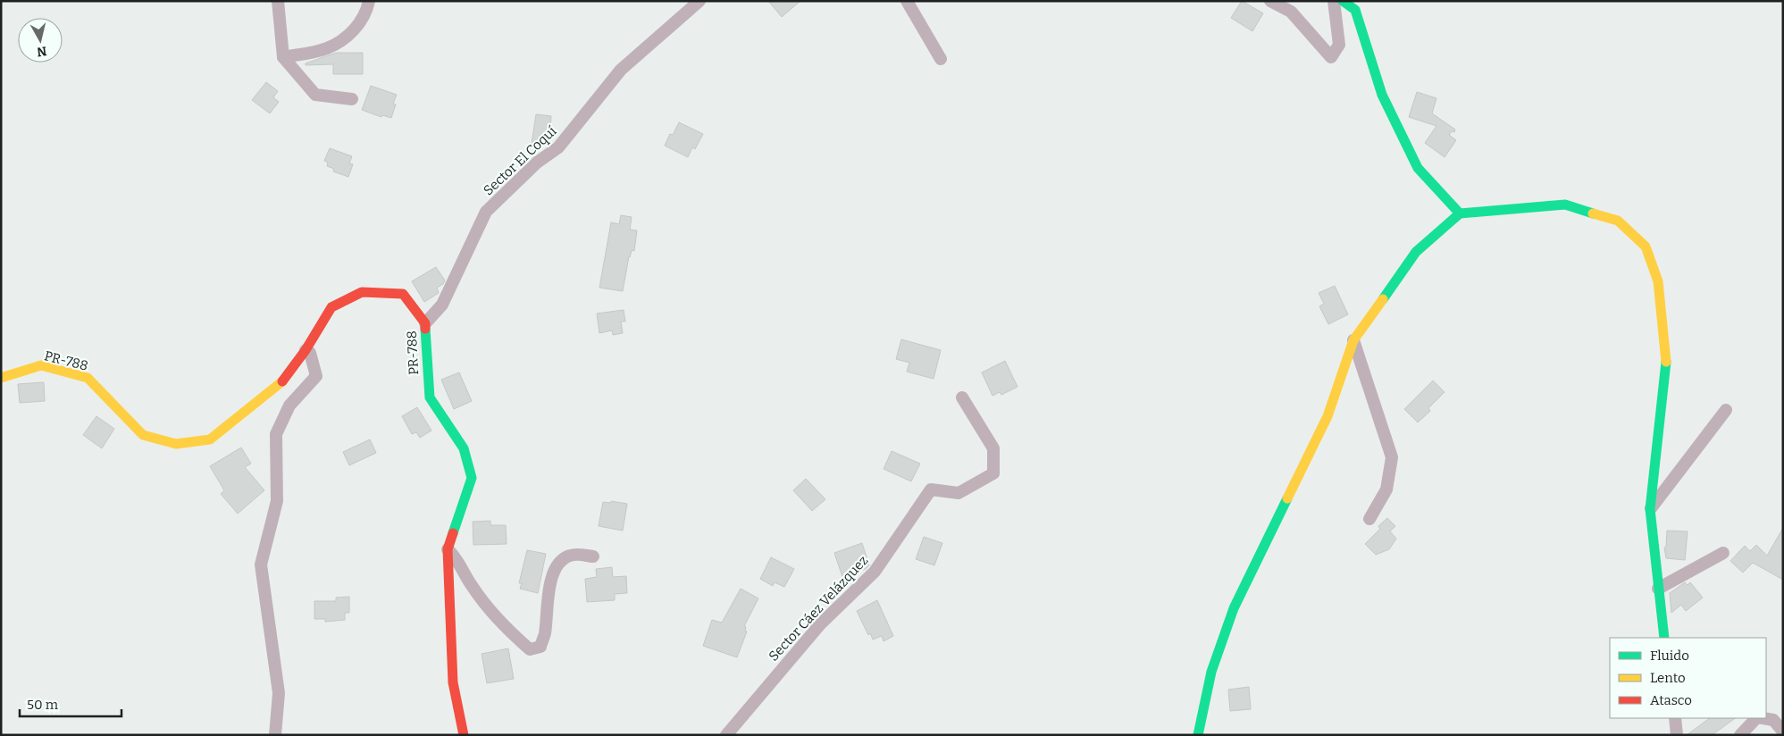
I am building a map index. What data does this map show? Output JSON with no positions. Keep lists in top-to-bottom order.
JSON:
{
  "streets": {
    "street": ["Sector El Coquí", "PR-788", "Sector Cáez Velázquez"]
  },
  "crossings": [
    ["Sector El Coquí", "PR-788"]
  ],
  "legend": ["Fluido", "Lento", "Atasco"],
  "scale_bar": "50 m",
  "north": "bottom"
}
